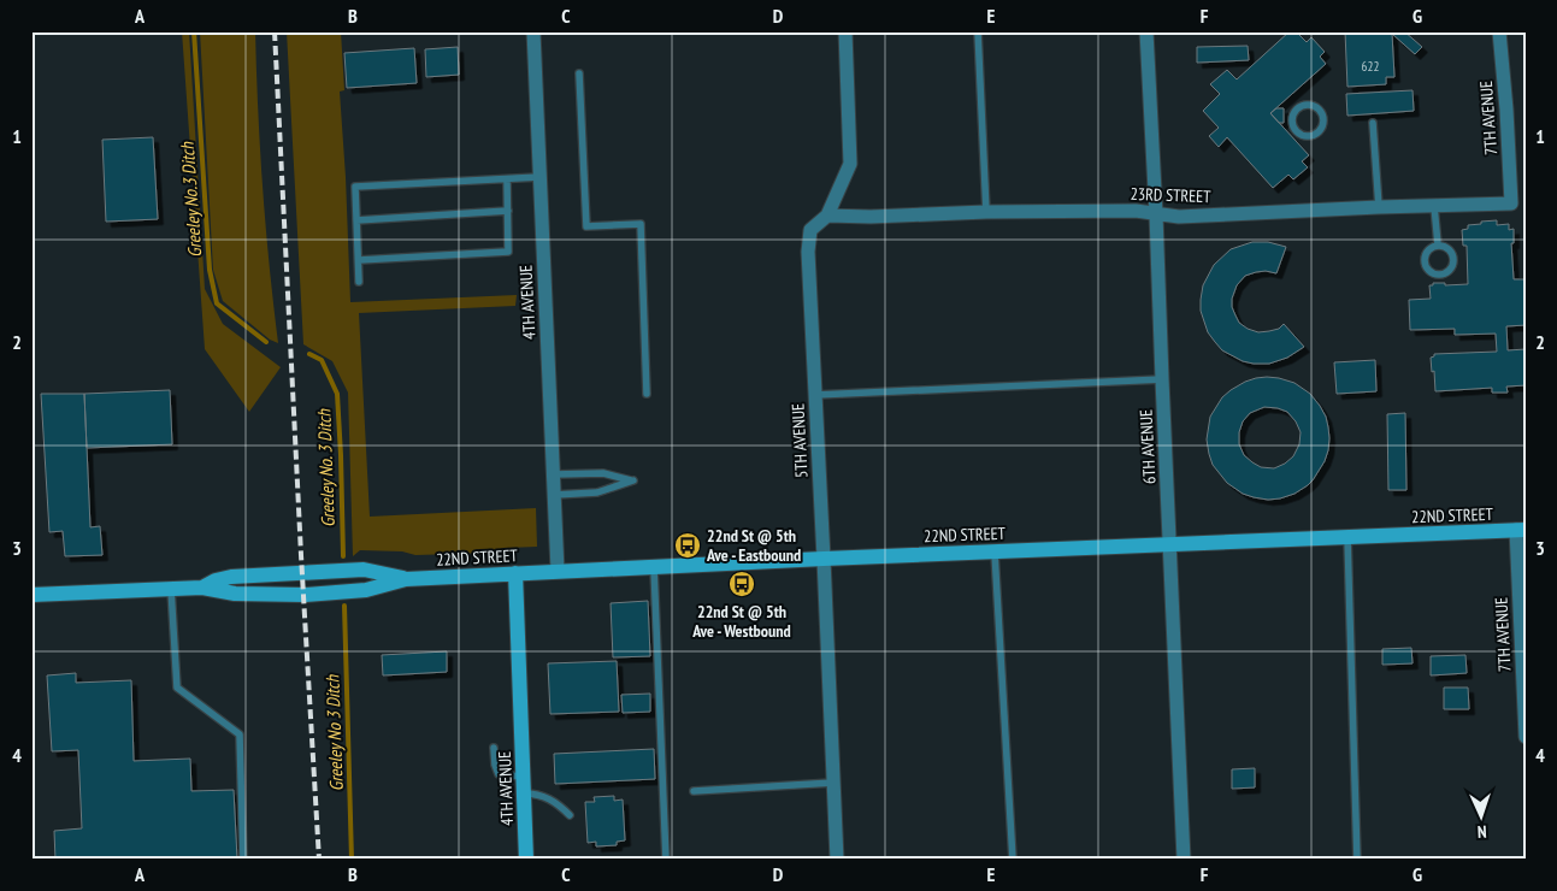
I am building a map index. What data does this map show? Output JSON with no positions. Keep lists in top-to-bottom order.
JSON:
{
  "streets": {
    "street": [
      "7TH AVENUE",
      "23RD STREET",
      "4TH AVENUE",
      "5TH AVENUE",
      "6TH AVENUE",
      "22ND STREET"
    ]
  },
  "crossings": [
    ["7TH AVENUE", "23RD STREET"],
    ["7TH AVENUE", "22ND STREET"],
    ["23RD STREET", "5TH AVENUE"],
    ["23RD STREET", "6TH AVENUE"],
    ["4TH AVENUE", "22ND STREET"],
    ["5TH AVENUE", "22ND STREET"],
    ["6TH AVENUE", "22ND STREET"]
  ],
  "water": ["Greeley No.3 Ditch", "Greeley No. 3 Ditch", "Greeley No 3 Ditch"],
  "places": {
    "bus stop": ["22nd St @ 5th Ave - Eastbound", "22nd St @ 5th Ave - Westbound"]
  },
  "house_numbers": ["622"],
  "north": "bottom",
  "grid": {
    "columns": [
      "A",
      "B",
      "C",
      "D",
      "E",
      "F",
      "G"
    ],
    "rows": [
      "1",
      "2",
      "3",
      "4"
    ]
  }
}
